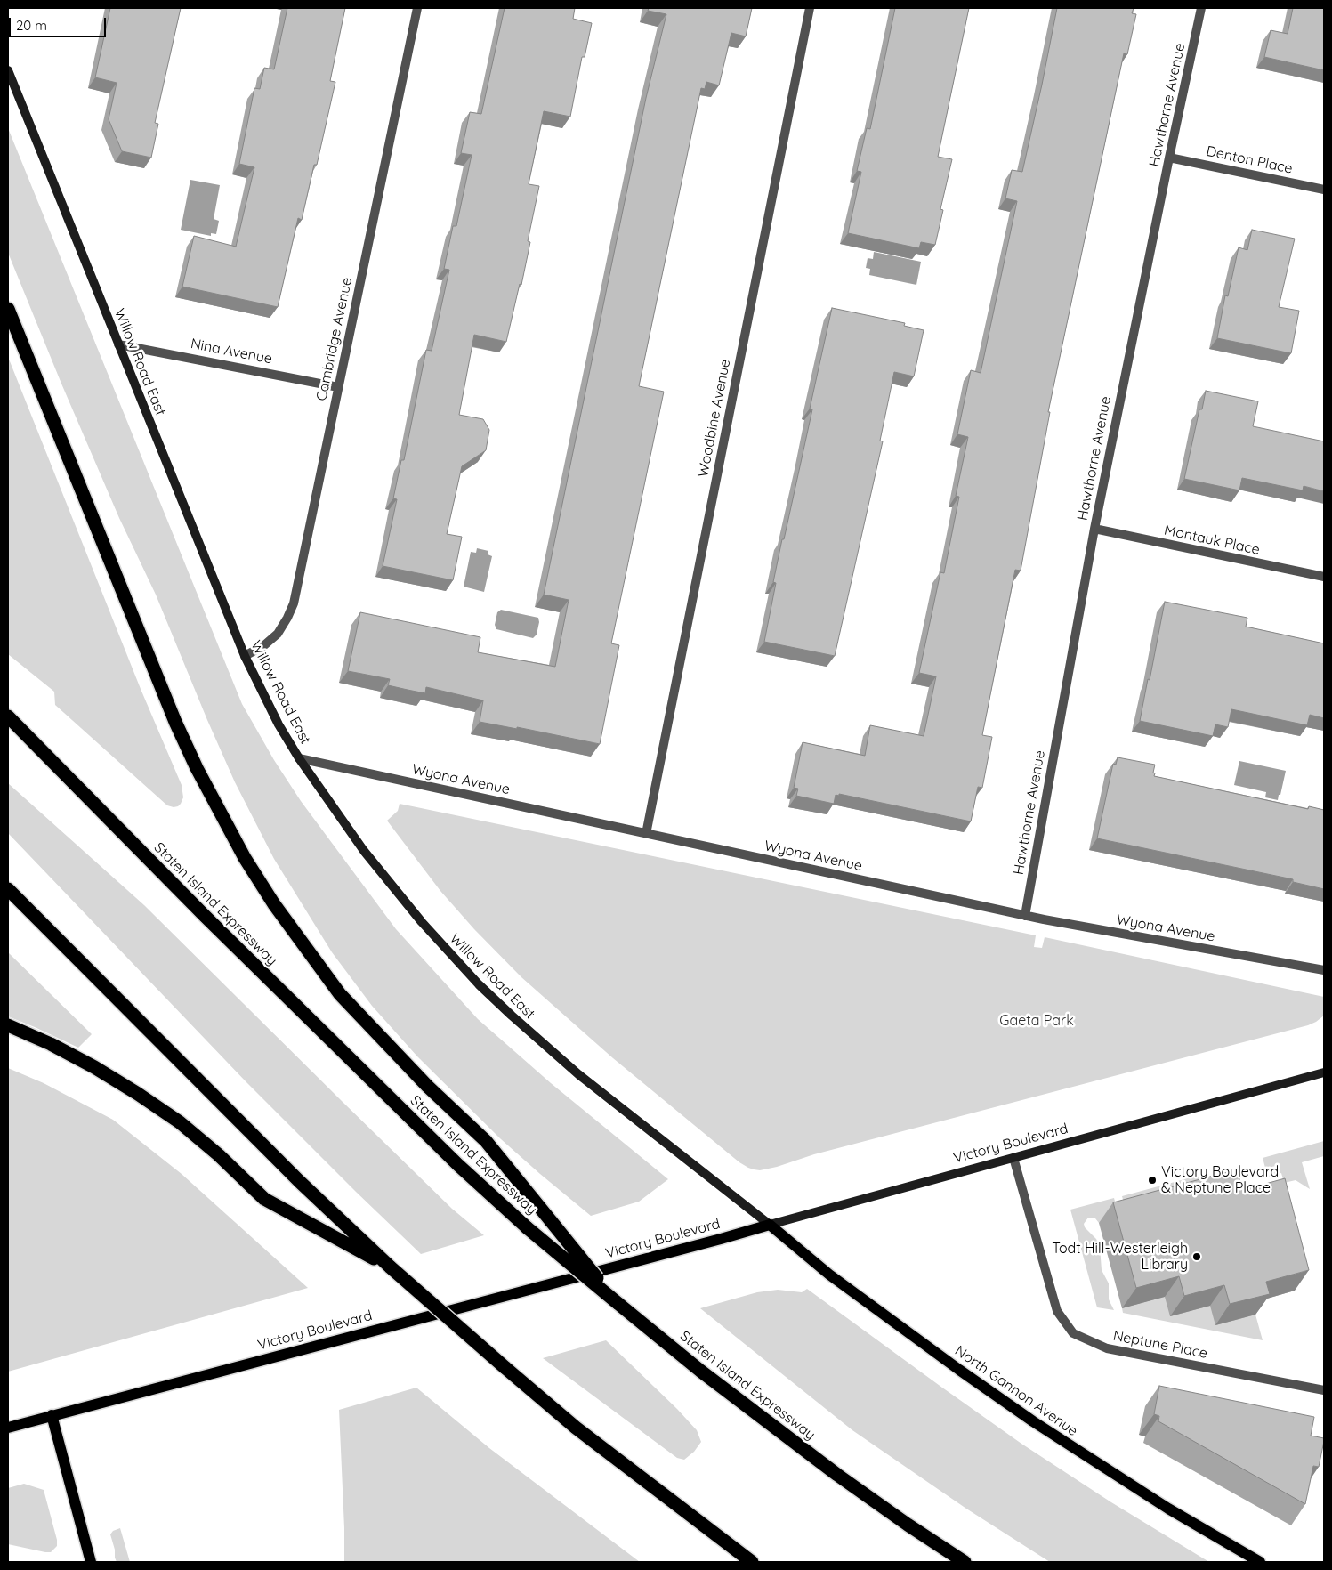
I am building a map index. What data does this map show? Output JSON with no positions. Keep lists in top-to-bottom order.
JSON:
{
  "streets": {
    "highway": ["Staten Island Expressway"],
    "main road": ["Willow Road East", "Victory Boulevard", "North Gannon Avenue"],
    "street": [
      "Hawthorne Avenue",
      "Denton Place",
      "Cambridge Avenue",
      "Nina Avenue",
      "Woodbine Avenue",
      "Montauk Place",
      "Wyona Avenue",
      "Neptune Place"
    ]
  },
  "crossings": [
    ["Hawthorne Avenue", "Denton Place"],
    ["Hawthorne Avenue", "Montauk Place"],
    ["Hawthorne Avenue", "Wyona Avenue"],
    ["Cambridge Avenue", "Nina Avenue"],
    ["Cambridge Avenue", "Willow Road East"],
    ["Nina Avenue", "Willow Road East"],
    ["Willow Road East", "Wyona Avenue"],
    ["Willow Road East", "Victory Boulevard"],
    ["Willow Road East", "North Gannon Avenue"],
    ["Woodbine Avenue", "Wyona Avenue"],
    ["Victory Boulevard", "Neptune Place"],
    ["Victory Boulevard", "North Gannon Avenue"]
  ],
  "parks": ["Gaeta Park"],
  "places": ["Victory Boulevard & Neptune Place", "Todt Hill-Westerleigh Library"],
  "scale_bar": "20 m"
}
